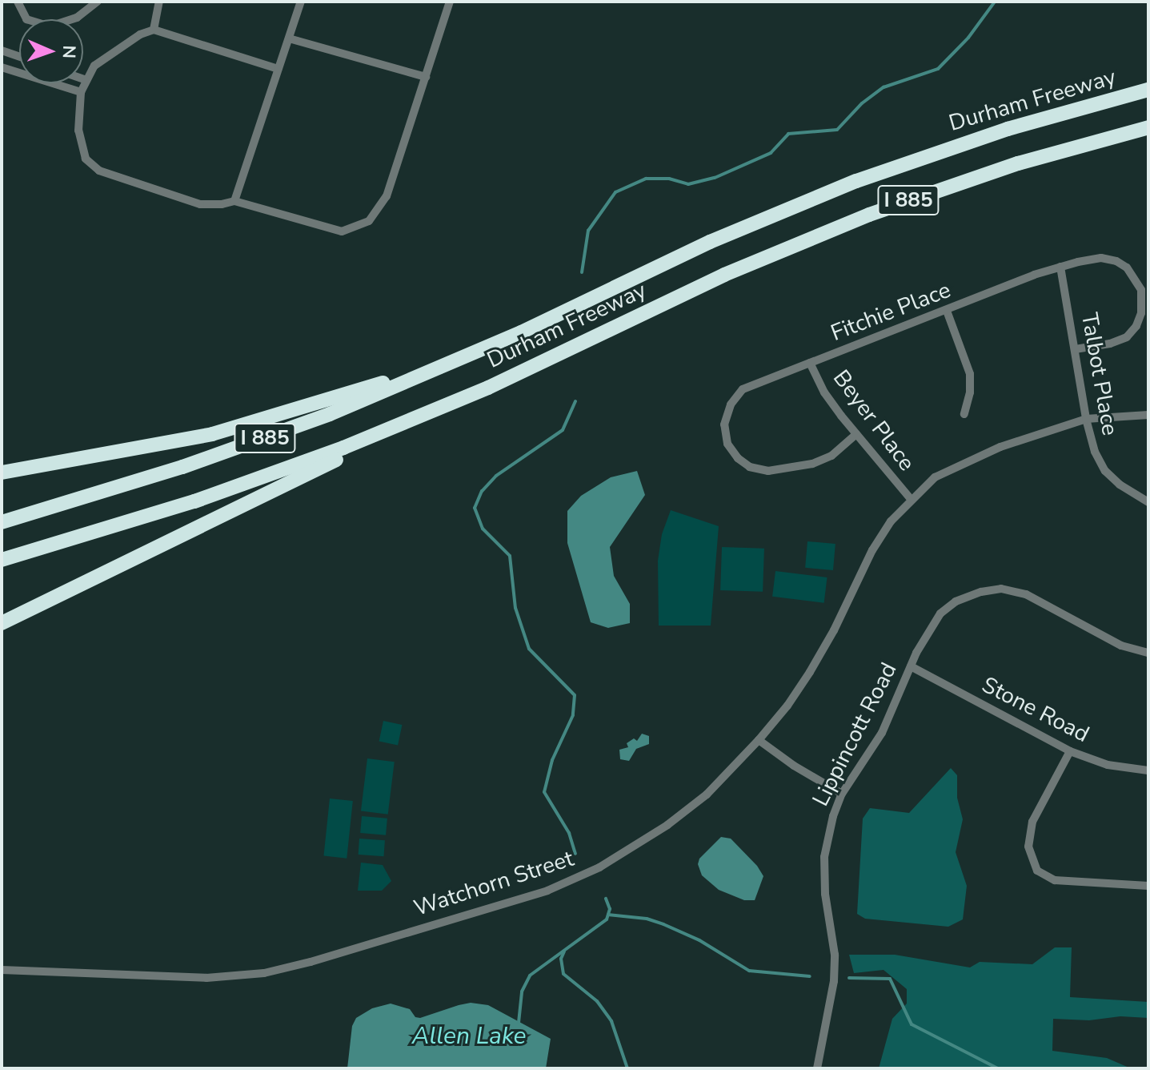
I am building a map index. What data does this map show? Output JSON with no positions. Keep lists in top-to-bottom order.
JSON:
{
  "streets": {
    "highway": ["Durham Freeway", "I 885"],
    "street": [
      "Fitchie Place",
      "Talbot Place",
      "Beyer Place",
      "Stone Road",
      "Lippincott Road",
      "Watchorn Street"
    ]
  },
  "crossings": [
    ["Fitchie Place", "Talbot Place"],
    ["Fitchie Place", "Beyer Place"],
    ["Talbot Place", "Watchorn Street"],
    ["Beyer Place", "Watchorn Street"],
    ["Stone Road", "Lippincott Road"]
  ],
  "water": ["Allen Lake"],
  "north": "right"
}
